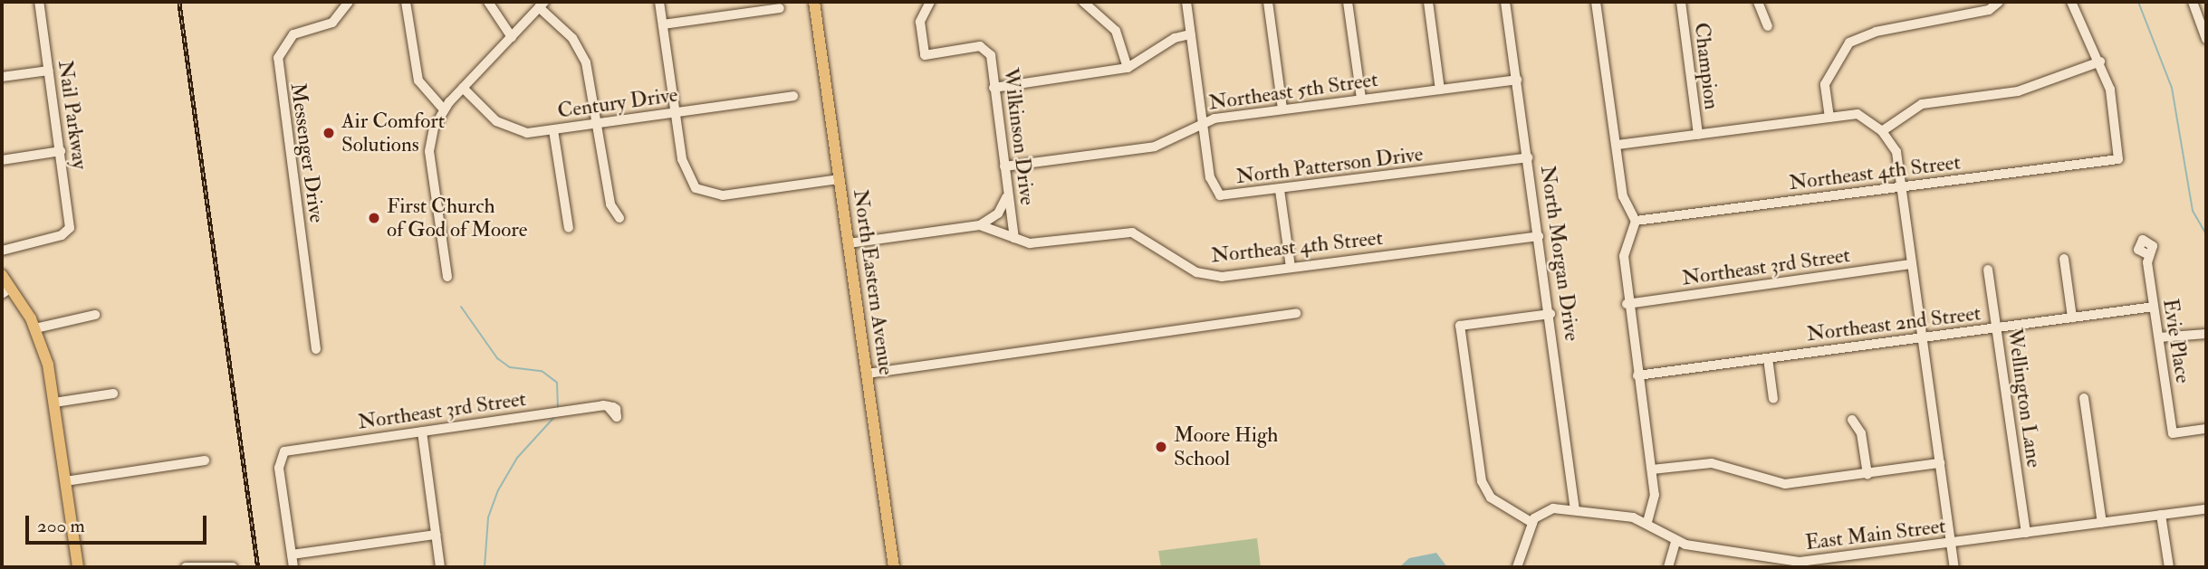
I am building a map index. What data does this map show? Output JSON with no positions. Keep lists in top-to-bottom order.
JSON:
{
  "streets": {
    "main road": ["North Eastern Avenue"],
    "street": [
      "Champion",
      "Northeast 5th Street",
      "Century Drive",
      "Nail Parkway",
      "Wilkinson Drive",
      "Messenger Drive",
      "North Patterson Drive",
      "Northeast 4th Street",
      "North Morgan Drive",
      "Northeast 3rd Street",
      "Northeast 2nd Street",
      "Evie Place",
      "Wellington Lane",
      "East Main Street"
    ]
  },
  "crossings": [
    ["Northeast 5th Street", "Wilkinson Drive"],
    ["Northeast 5th Street", "North Patterson Drive"],
    ["Northeast 5th Street", "North Morgan Drive"],
    ["Wilkinson Drive", "Northeast 4th Street"],
    ["North Patterson Drive", "North Morgan Drive"],
    ["Northeast 4th Street", "North Morgan Drive"],
    ["Northeast 4th Street", "North Eastern Avenue"],
    ["North Morgan Drive", "East Main Street"],
    ["Northeast 2nd Street", "Evie Place"],
    ["Northeast 2nd Street", "Wellington Lane"],
    ["Wellington Lane", "East Main Street"]
  ],
  "places": ["Air Comfort Solutions", "First Church of God of Moore", "Moore High School"],
  "scale_bar": "200 m"
}
